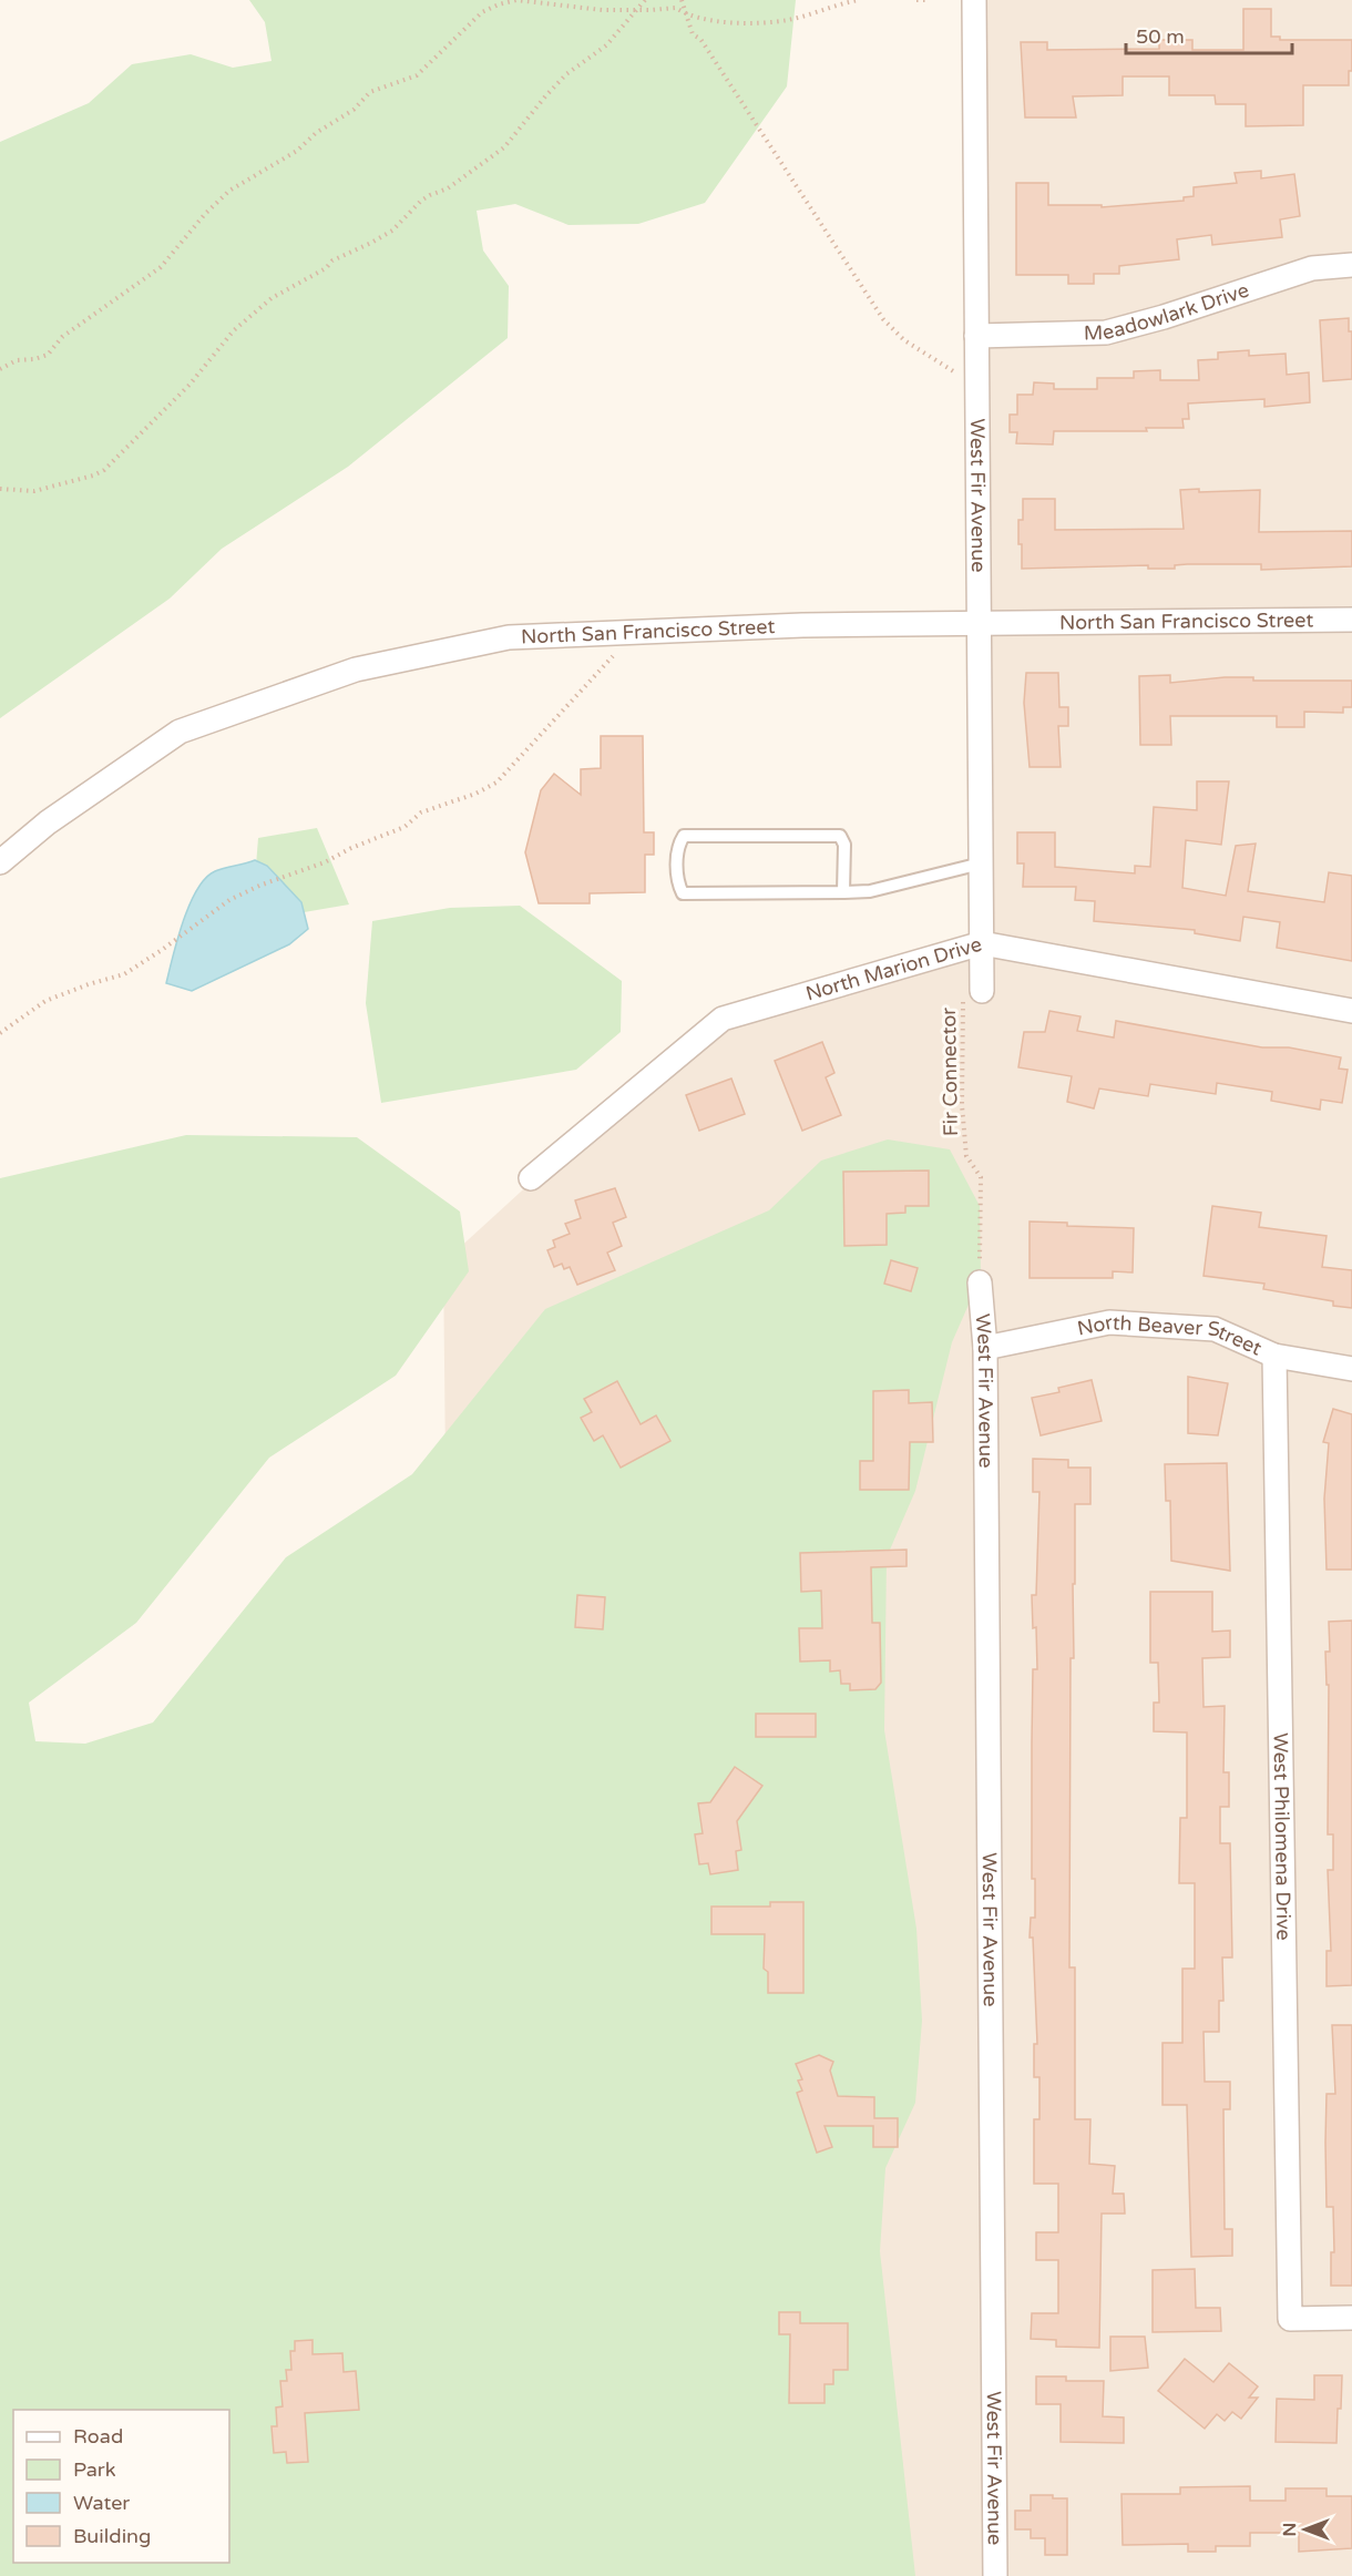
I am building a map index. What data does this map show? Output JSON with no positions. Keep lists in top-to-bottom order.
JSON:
{
  "streets": {
    "street": [
      "Meadowlark Drive",
      "West Fir Avenue",
      "North San Francisco Street",
      "North Marion Drive",
      "North Beaver Street",
      "West Philomena Drive"
    ],
    "path": ["Fir Connector"]
  },
  "crossings": [
    ["Meadowlark Drive", "West Fir Avenue"],
    ["West Fir Avenue", "North San Francisco Street"],
    ["West Fir Avenue", "North Marion Drive"],
    ["West Fir Avenue", "Fir Connector"],
    ["West Fir Avenue", "North Beaver Street"],
    ["North Beaver Street", "West Philomena Drive"]
  ],
  "legend": [
    "Road",
    "Park",
    "Water",
    "Building"
  ],
  "scale_bar": "50 m",
  "north": "left"
}
